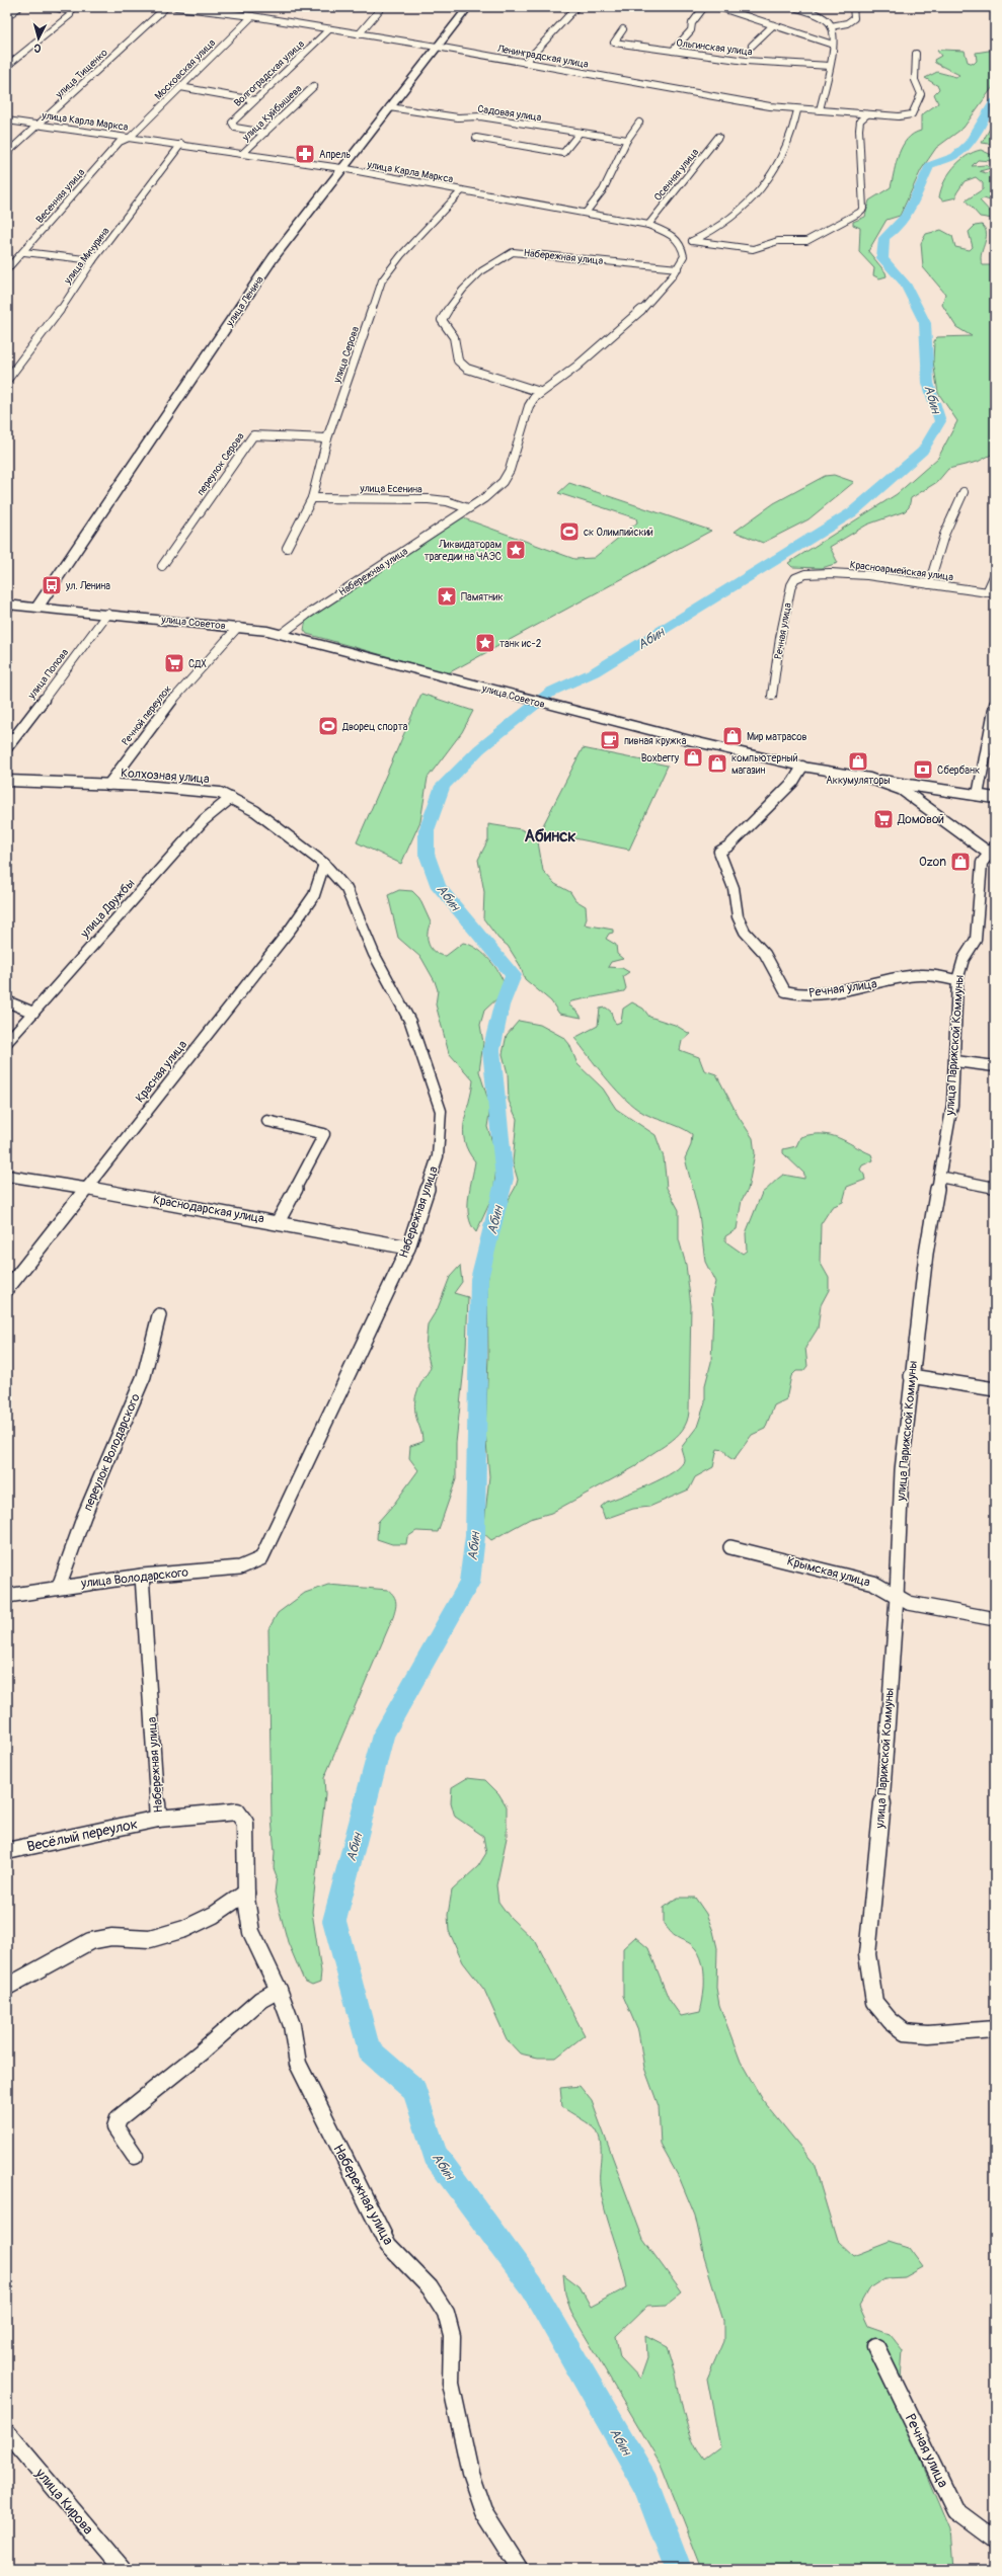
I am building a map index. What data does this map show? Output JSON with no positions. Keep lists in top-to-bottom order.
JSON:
{
  "streets": {
    "main road": ["улица Ленина", "улица Советов"],
    "street": [
      "Ольгинская улица",
      "Ленинградская улица",
      "Московская улица",
      "улица Тищенко",
      "Волгоградская улица",
      "улица Куйбышева",
      "Садовая улица",
      "улица Карла Маркса",
      "Осенняя улица",
      "Весенняя улица",
      "улица Мичурина",
      "Набережная улица",
      "улица Серова",
      "переулок Серова",
      "улица Есенина",
      "Красноармейская улица",
      "Речная улица",
      "улица Попова",
      "Речной переулок",
      "Колхозная улица",
      "улица Дружбы",
      "улица Парижской Коммуны",
      "Красная улица",
      "Краснодарская улица",
      "переулок Володарского",
      "Крымская улица",
      "улица Володарского",
      "Весёлый переулок",
      "улица Кирова"
    ]
  },
  "crossings": [
    ["Ленинградская улица", "Московская улица"],
    ["Ленинградская улица", "Волгоградская улица"],
    ["Ленинградская улица", "улица Ленина"],
    ["Московская улица", "улица Карла Маркса"],
    ["Московская улица", "Весенняя улица"],
    ["улица Тищенко", "улица Карла Маркса"],
    ["Волгоградская улица", "улица Куйбышева"],
    ["улица Куйбышева", "улица Карла Маркса"],
    ["Садовая улица", "улица Ленина"],
    ["улица Карла Маркса", "Осенняя улица"],
    ["улица Карла Маркса", "Весенняя улица"],
    ["улица Карла Маркса", "улица Мичурина"],
    ["улица Карла Маркса", "Набережная улица"],
    ["улица Карла Маркса", "улица Ленина"],
    ["улица Карла Маркса", "улица Серова"],
    ["Набережная улица", "улица Есенина"],
    ["Набережная улица", "улица Советов"],
    ["Набережная улица", "Колхозная улица"],
    ["Набережная улица", "Красная улица"],
    ["Набережная улица", "Краснодарская улица"],
    ["Набережная улица", "улица Володарского"],
    ["Набережная улица", "Весёлый переулок"],
    ["улица Ленина", "улица Советов"],
    ["улица Серова", "переулок Серова"],
    ["улица Серова", "улица Есенина"],
    ["Красноармейская улица", "Речная улица"],
    ["улица Советов", "Речная улица"],
    ["улица Советов", "улица Попова"],
    ["улица Советов", "Речной переулок"],
    ["улица Советов", "улица Парижской Коммуны"],
    ["Речная улица", "улица Парижской Коммуны"],
    ["Речной переулок", "Колхозная улица"],
    ["Колхозная улица", "улица Дружбы"],
    ["Колхозная улица", "Красная улица"],
    ["улица Парижской Коммуны", "Крымская улица"],
    ["Красная улица", "Краснодарская улица"],
    ["переулок Володарского", "улица Володарского"]
  ],
  "districts": ["Абинск"],
  "water": ["Абин"],
  "places": {
    "pharmacy": ["Апрель"],
    "sports": ["ск Олимпийский", "Дворец спорта"],
    "place": ["Ликвидаторам трагедии на ЧАЭС", "Памятник", "танк ис-2"],
    "bus stop": ["ул. Ленина"],
    "supermarket": ["СДХ", "Домовой"],
    "shop": [
      "Мир матрасов",
      "Boxberry",
      "Аккумуляторы",
      "компьютерный магазин",
      "Ozon"
    ],
    "cafe": ["пивная кружка"],
    "bank": ["Сбербанк"]
  },
  "north": "bottom"
}
